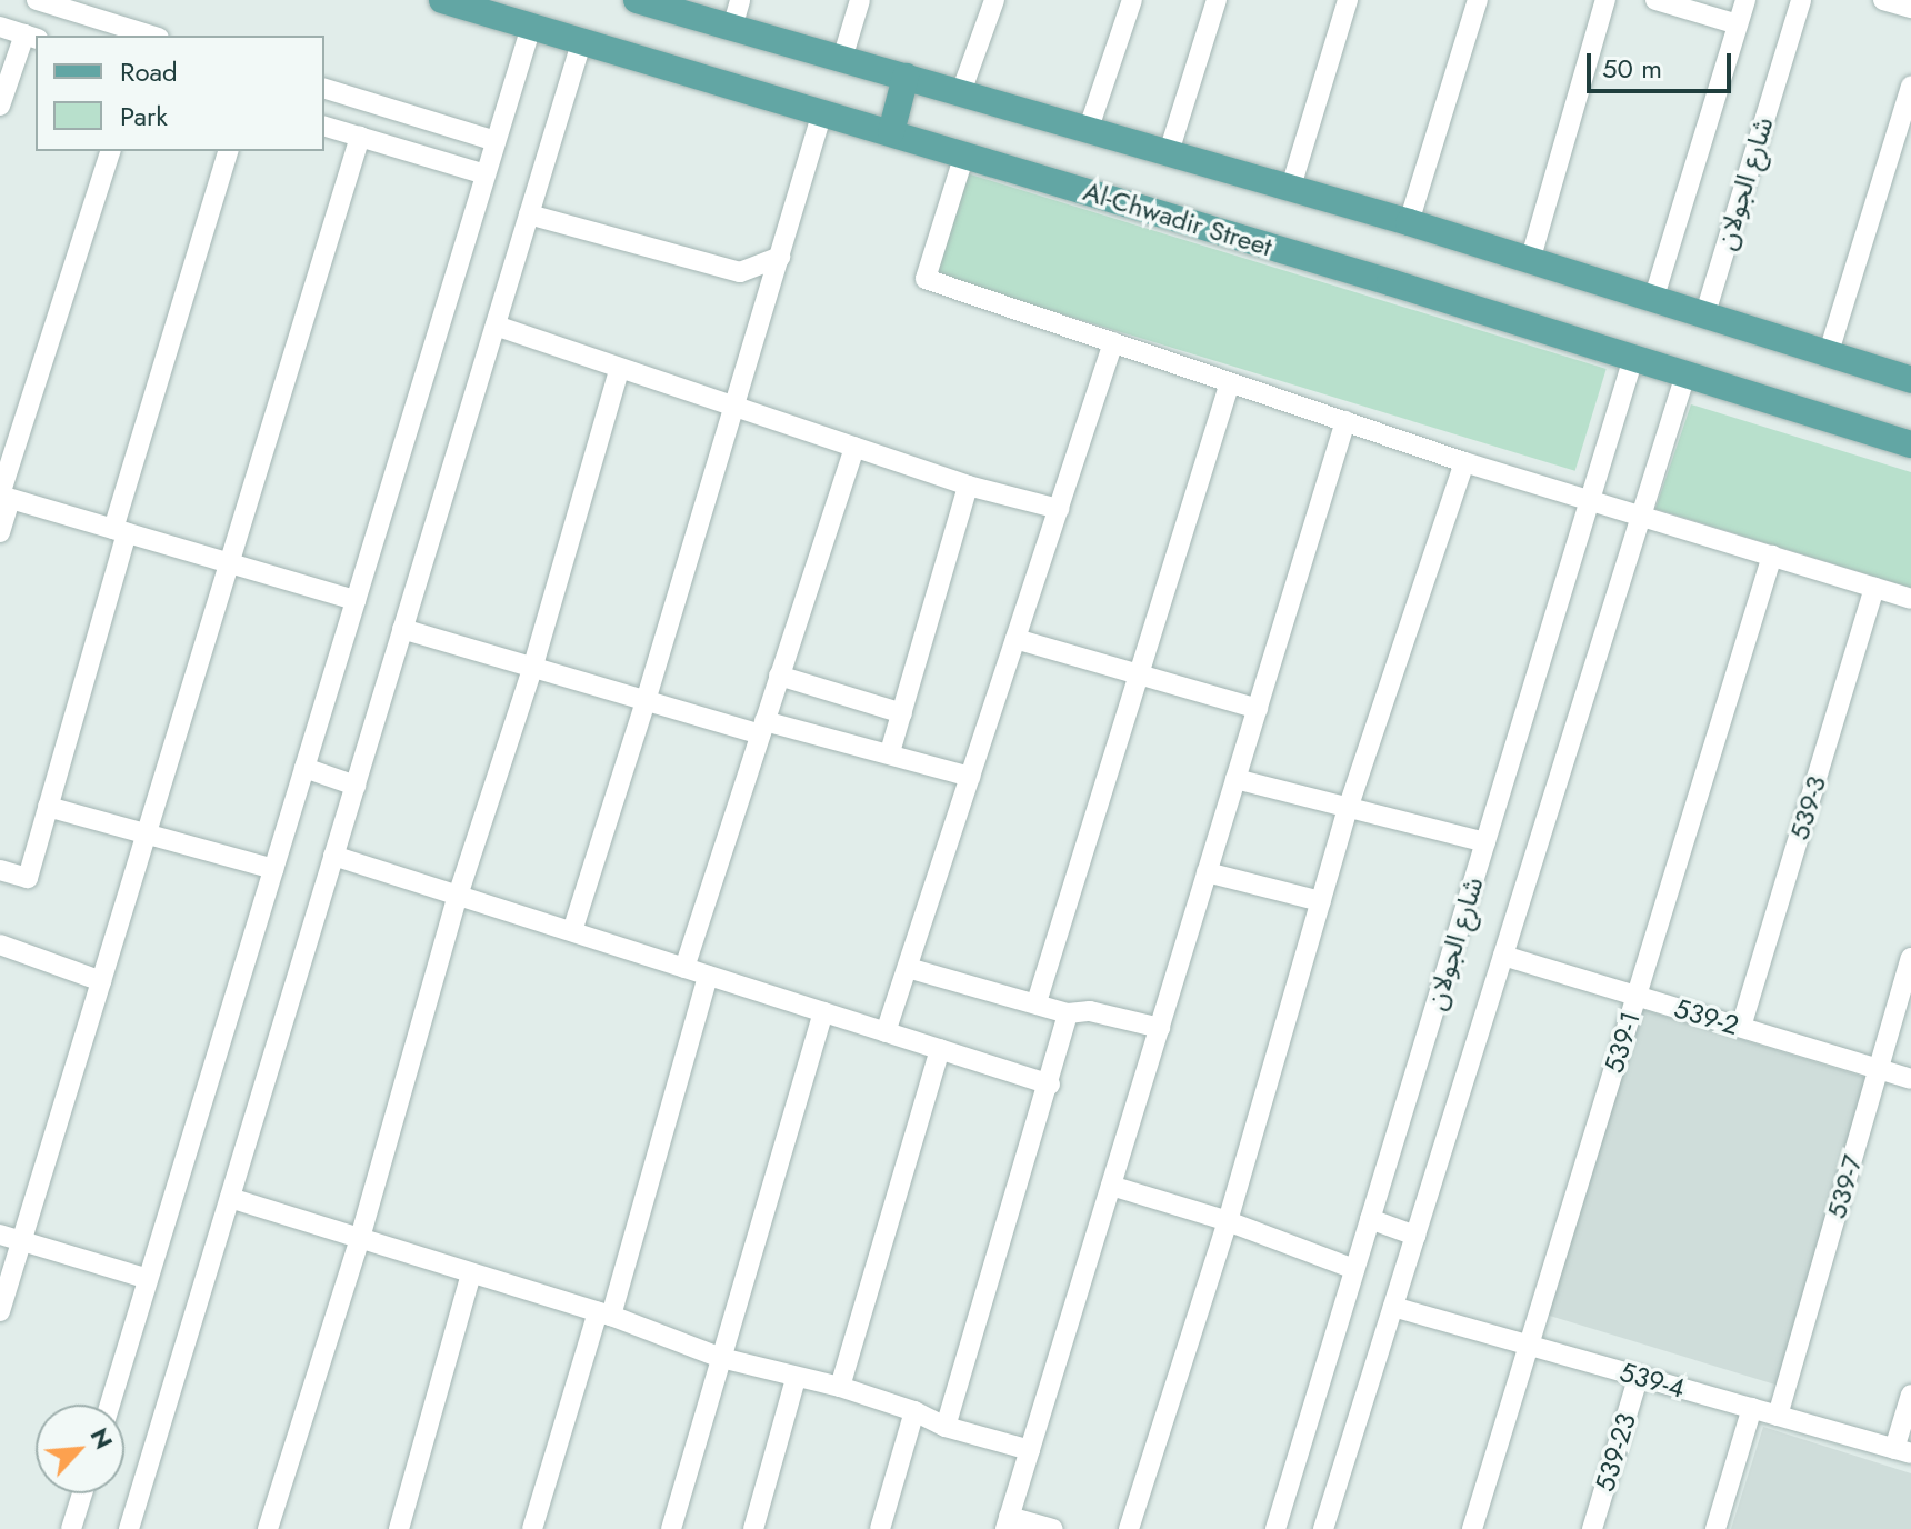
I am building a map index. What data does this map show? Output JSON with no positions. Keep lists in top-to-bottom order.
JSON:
{
  "streets": {
    "main road": ["Al-Chwadir Street"],
    "street": [
      "شارع الجولان",
      "539-3",
      "539-2",
      "539-1",
      "539-7",
      "539-4",
      "539-23"
    ]
  },
  "crossings": [
    ["شارع الجولان", "Al-Chwadir Street"],
    ["شارع الجولان", "539-2"],
    ["شارع الجولان", "539-4"],
    ["539-3", "539-2"],
    ["539-2", "539-1"],
    ["539-2", "539-7"],
    ["539-1", "539-4"],
    ["539-7", "539-4"],
    ["539-4", "539-23"]
  ],
  "legend": ["Road", "Park"],
  "scale_bar": "50 m",
  "north": "top right"
}
